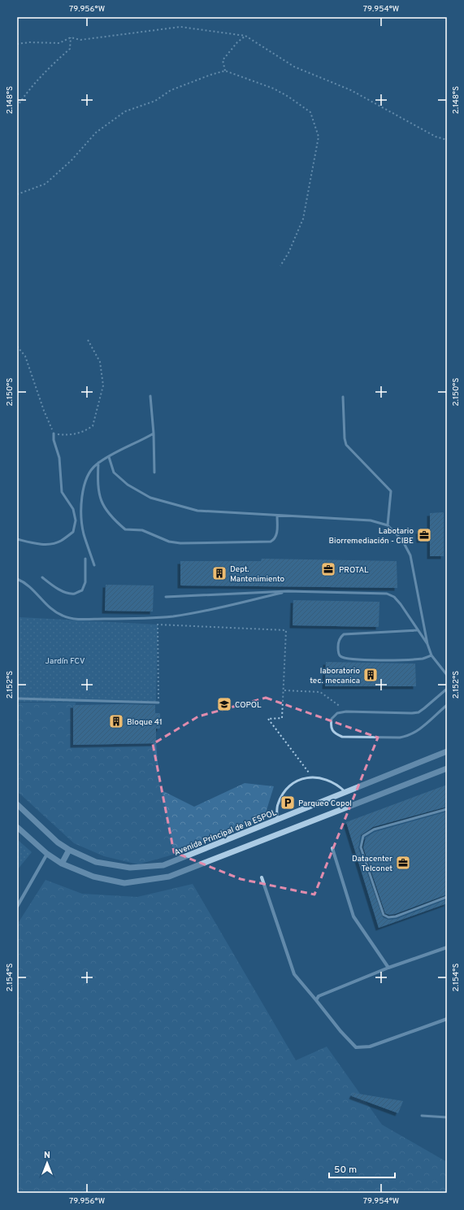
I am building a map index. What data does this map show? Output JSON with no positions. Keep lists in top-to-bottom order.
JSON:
{
  "streets": {
    "street": ["Avenida Principal de la ESPOL"]
  },
  "parks": ["Jardín FCV"],
  "places": {
    "office": ["Labotario Biorremediación - CIBE", "PROTAL", "Datacenter Telconet"],
    "building": ["Dept. Mantenimiento", "laboratorio tec. mecanica", "Bloque 41"],
    "school or university": ["COPOL"],
    "parking": ["Parqueo Copol"]
  },
  "scale_bar": "50 m",
  "north": "top",
  "coordinates": [
    "79.956°W",
    "79.954°W",
    "2.148°S",
    "2.150°S",
    "2.152°S",
    "2.154°S"
  ]
}
